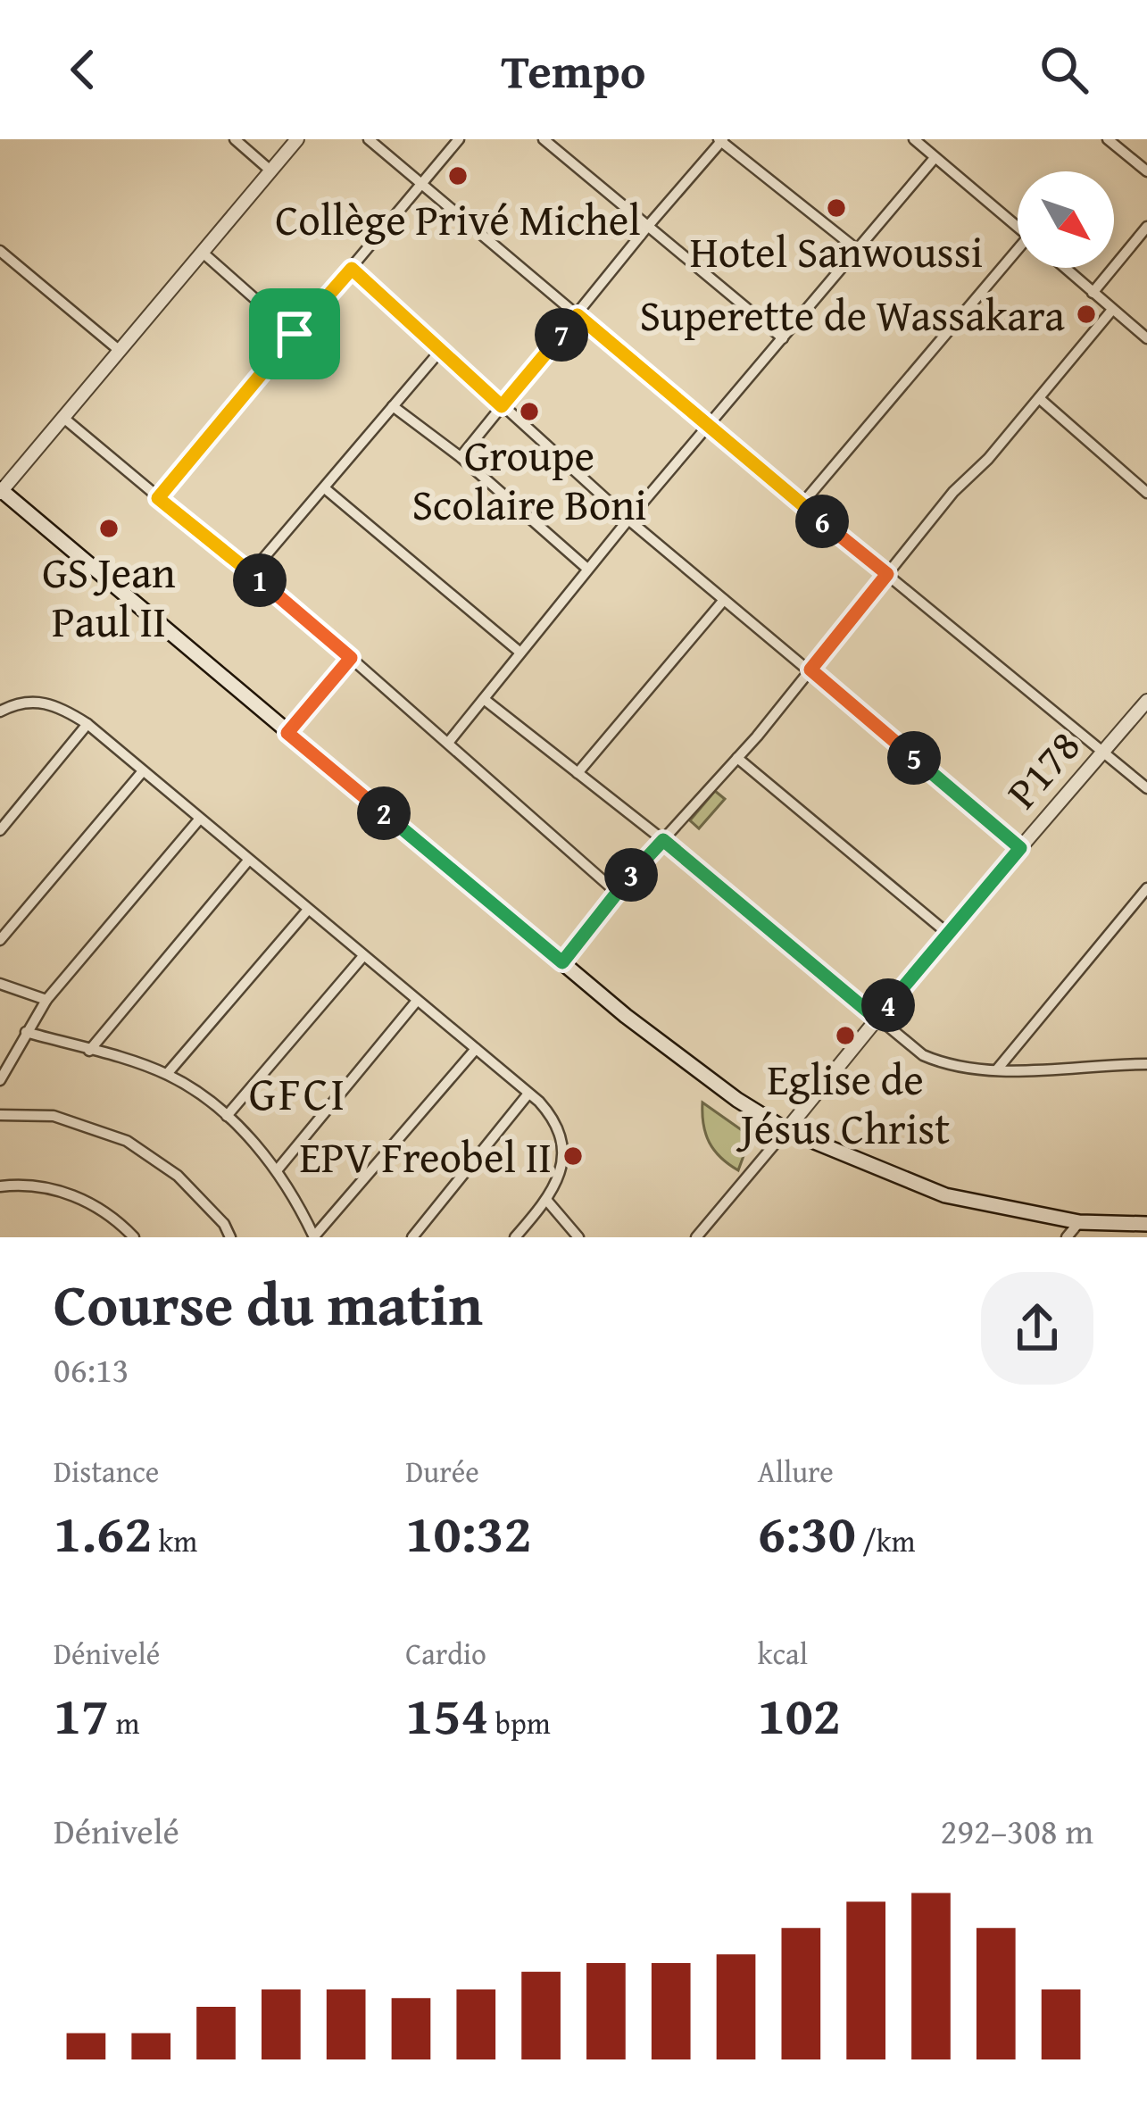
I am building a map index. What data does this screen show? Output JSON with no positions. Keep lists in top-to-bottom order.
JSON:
{
  "streets": {
    "street": ["P178"]
  },
  "districts": ["GFCI"],
  "places": [
    "Collège Privé Michel",
    "Hotel Sanwoussi",
    "Superette de Wassakara",
    "Groupe Scolaire Boni",
    "GS Jean Paul II",
    "Eglise de Jésus Christ",
    "EPV Freobel II"
  ],
  "north": "bottom right",
  "page": {
    "header": "Tempo",
    "pins": [
      "7",
      "6",
      "1",
      "5",
      "2",
      "3",
      "4"
    ],
    "heading": ["Course du matin", "06:13"],
    "stats": [
      ["Distance", "1.62 km"],
      ["Durée", "10:32"],
      ["Allure", "6:30 /km"],
      ["Dénivelé", "17 m"],
      ["Cardio", "154 bpm"],
      ["kcal", "102"]
    ],
    "chart": ["Dénivelé", "292–308 m"]
  }
}
